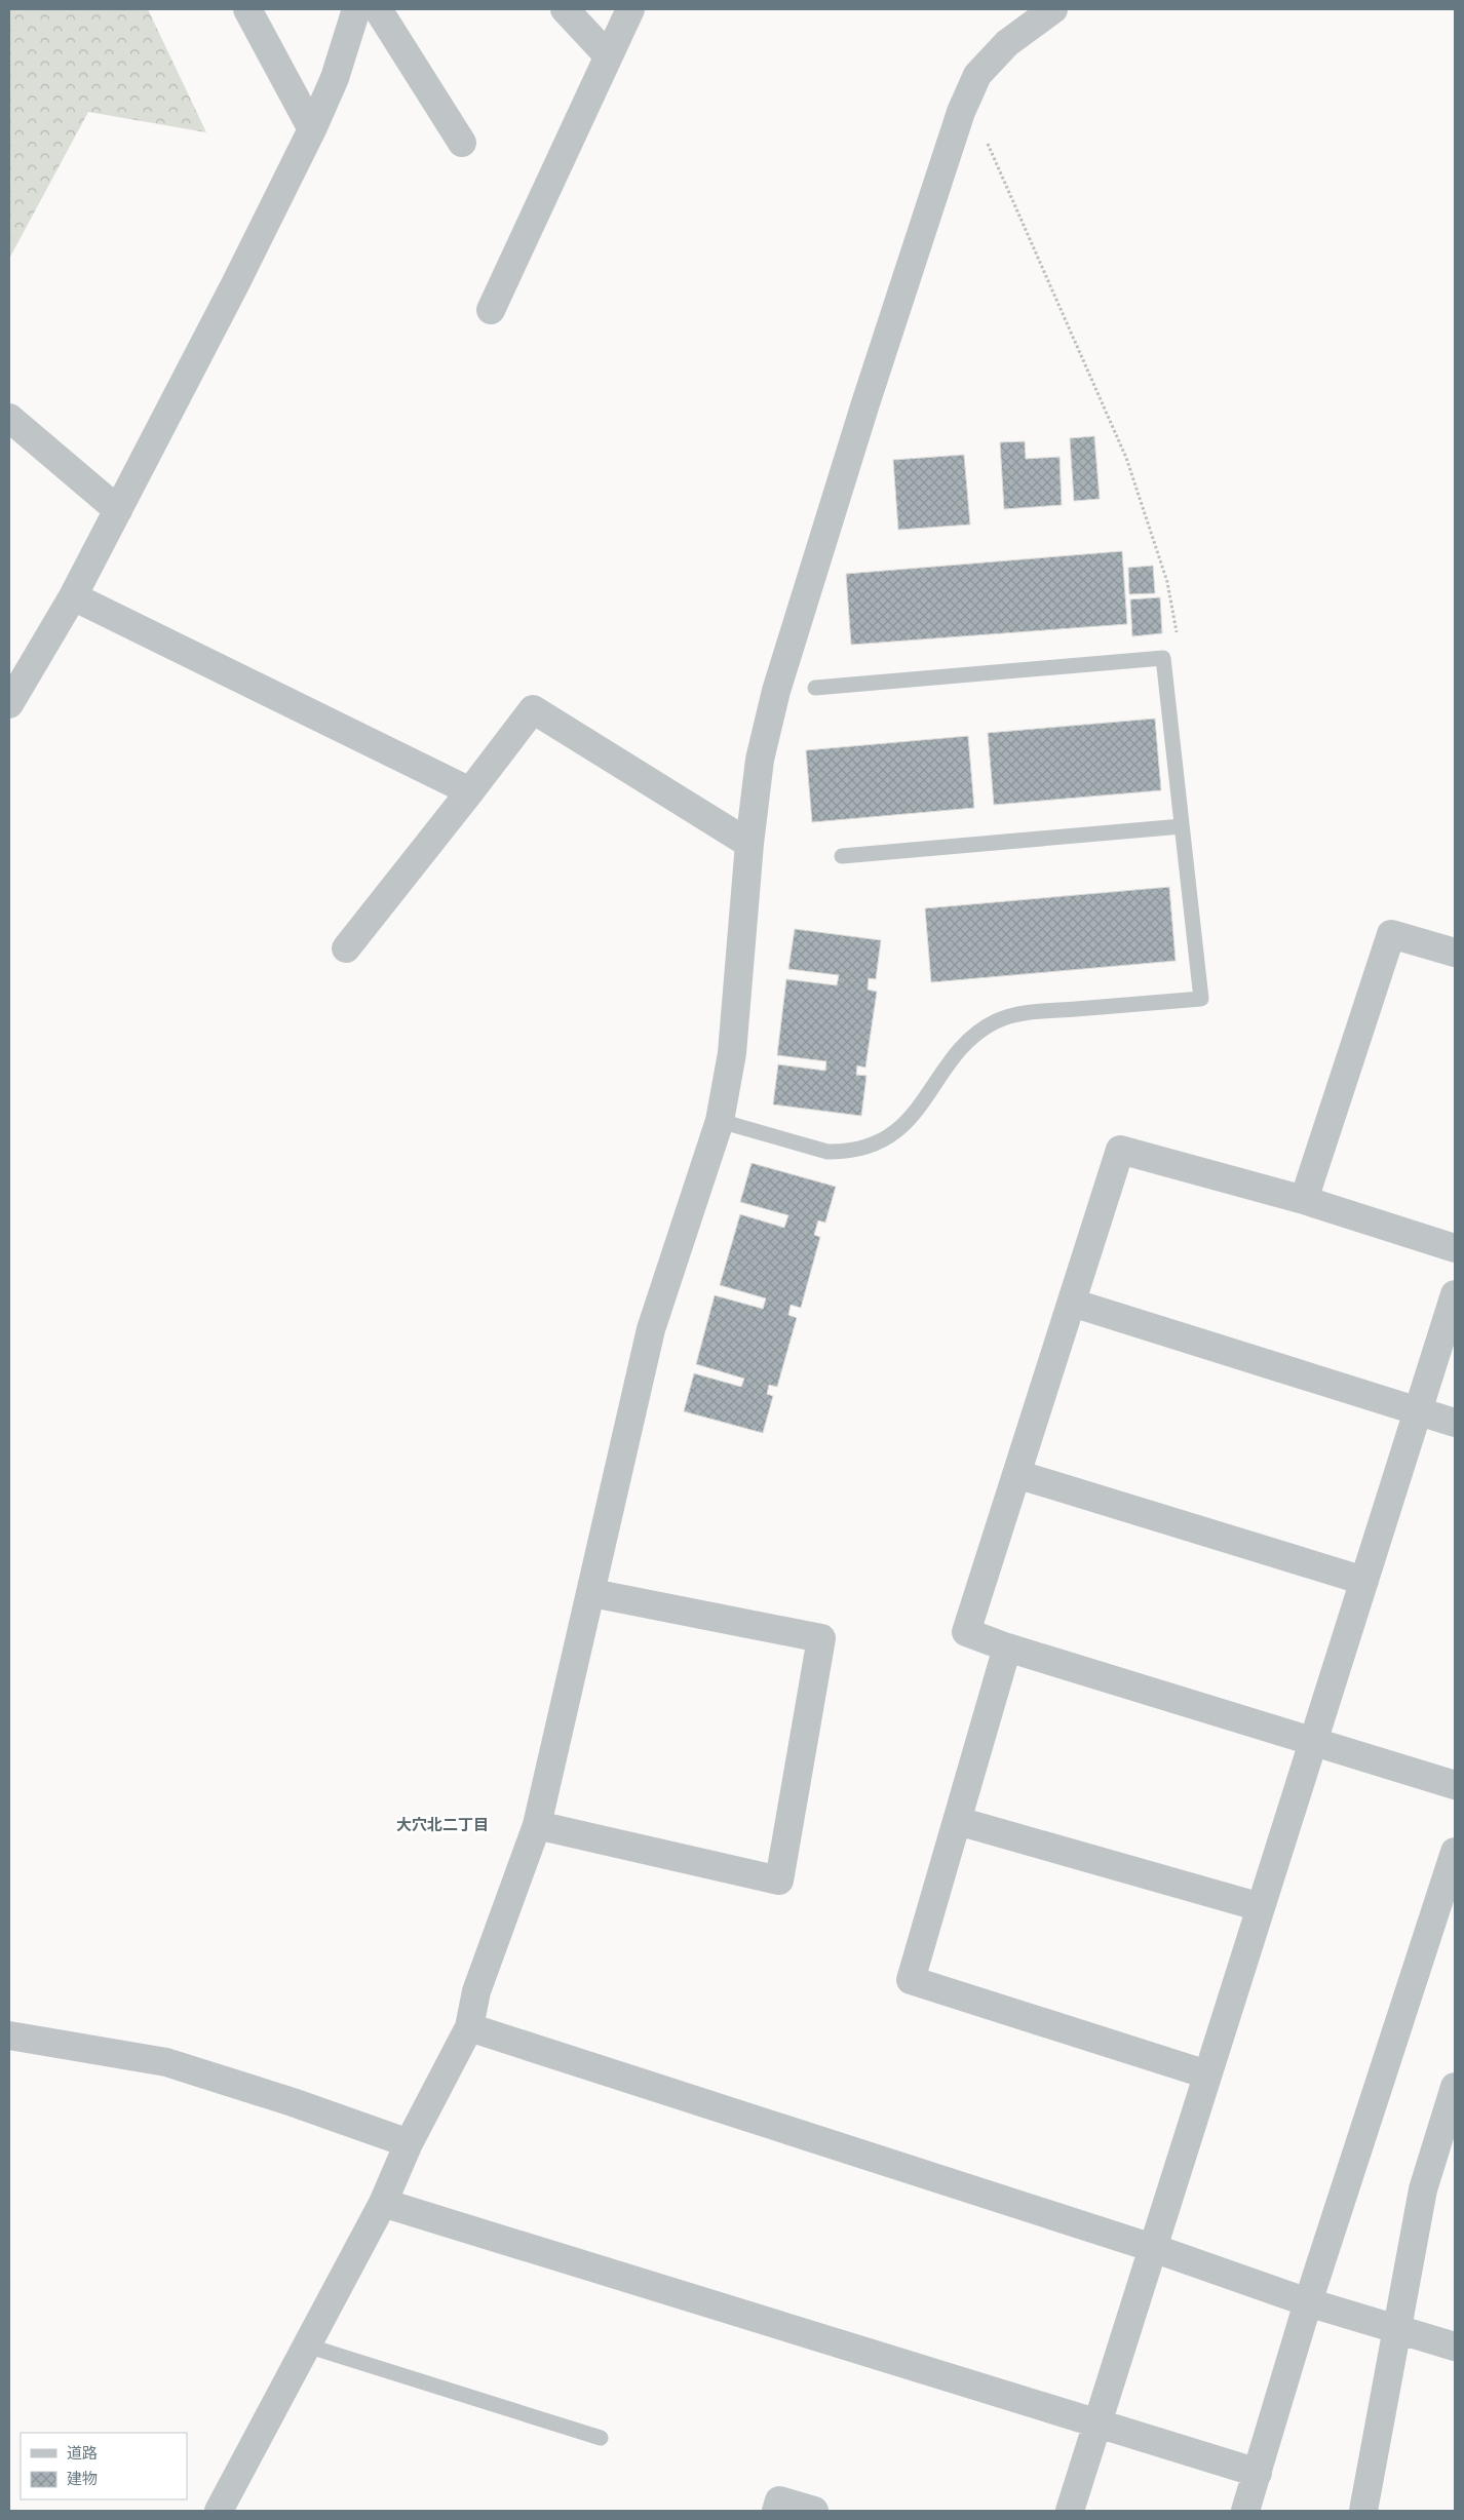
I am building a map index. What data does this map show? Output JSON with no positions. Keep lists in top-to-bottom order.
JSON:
{
  "districts": ["大穴北二丁目"],
  "legend": ["道路", "建物"]
}
